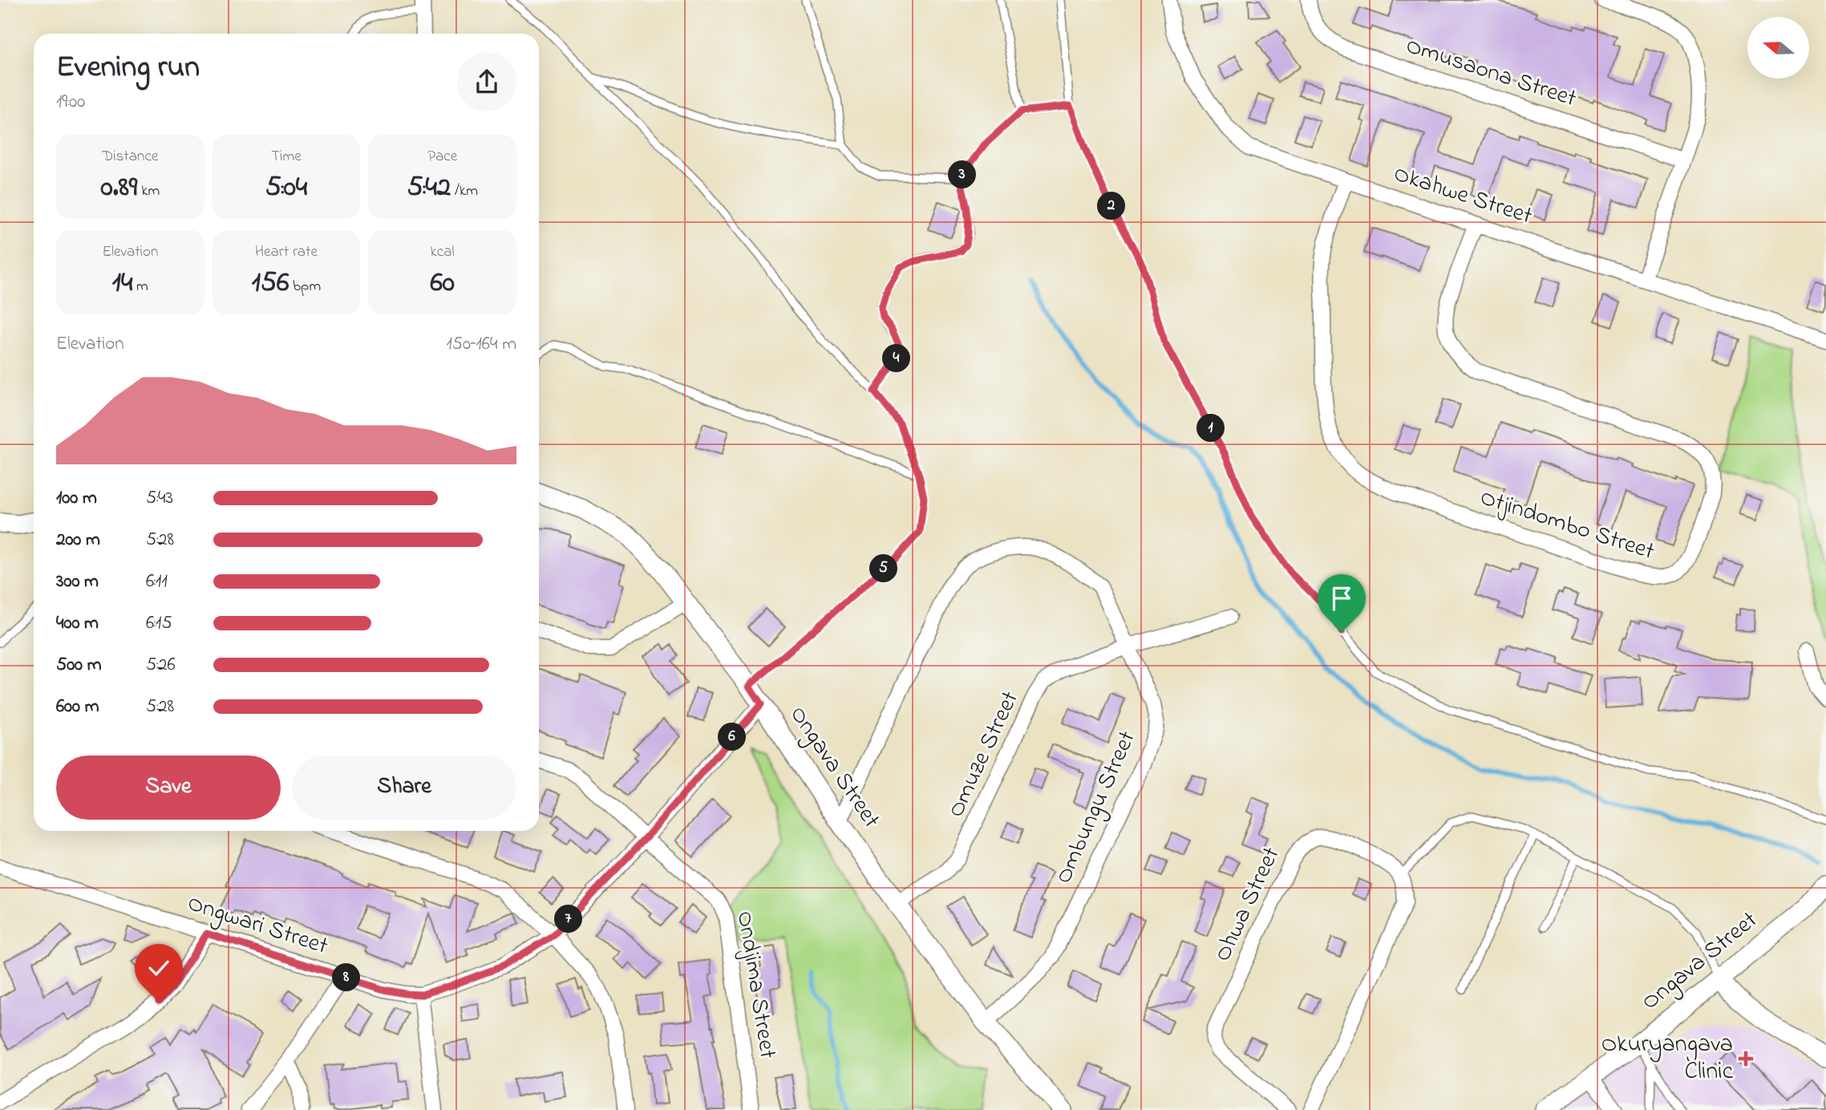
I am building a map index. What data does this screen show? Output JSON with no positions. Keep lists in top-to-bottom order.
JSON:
{
  "streets": {
    "street": [
      "Omusaona Street",
      "Okahwe Street",
      "Otjindombo Street",
      "Omuze Street",
      "Ongava Street",
      "Ombungu Street",
      "Ohwa Street",
      "Ongwari Street",
      "Ondjima Street"
    ]
  },
  "crossings": [
    ["Okahwe Street", "Otjindombo Street"],
    ["Omuze Street", "Ongava Street"],
    ["Omuze Street", "Ombungu Street"],
    ["Ongava Street", "Ombungu Street"],
    ["Ongava Street", "Ongwari Street"],
    ["Ongwari Street", "Ondjima Street"]
  ],
  "places": {
    "health": ["Okuryangava Clinic"]
  },
  "north": "left",
  "page": {
    "heading": ["Evening run", "19:00"],
    "stats": [
      ["Distance", "0.89 km"],
      ["Time", "5:04"],
      ["Pace", "5:42 /km"],
      ["Elevation", "14 m"],
      ["Heart rate", "156 bpm"],
      ["kcal", "60"]
    ],
    "pins": [
      "3",
      "2",
      "4",
      "1",
      "5",
      "6",
      "7",
      "8"
    ],
    "chart": ["Elevation", "150–164 m"],
    "list": [
      {
        "name": "100 m",
        "note": "5:43"
      },
      {
        "name": "200 m",
        "note": "5:28"
      },
      {
        "name": "300 m",
        "note": "6:11"
      },
      {
        "name": "400 m",
        "note": "6:15"
      },
      {
        "name": "500 m",
        "note": "5:26"
      },
      {
        "name": "600 m",
        "note": "5:28"
      }
    ],
    "buttons": ["Save", "Share"]
  }
}
